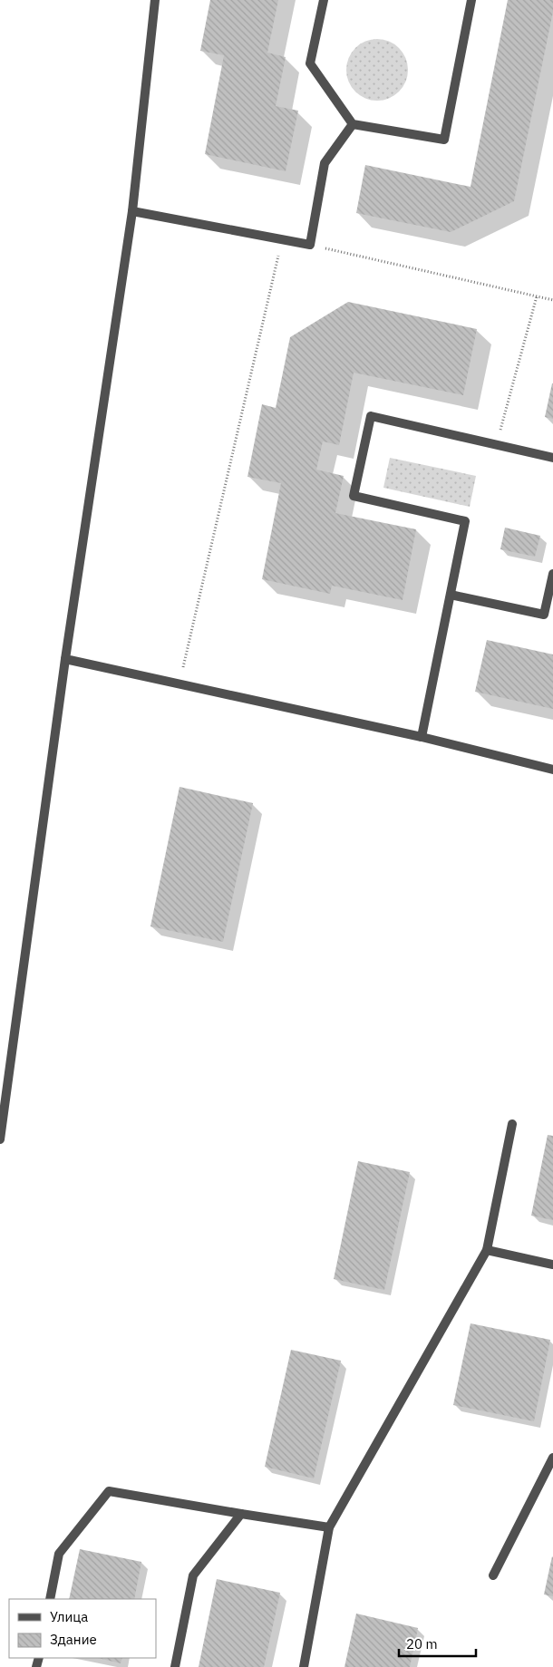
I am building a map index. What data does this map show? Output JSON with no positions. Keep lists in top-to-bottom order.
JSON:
{
  "legend": ["Улица", "Здание"],
  "scale_bar": "20 m"
}
